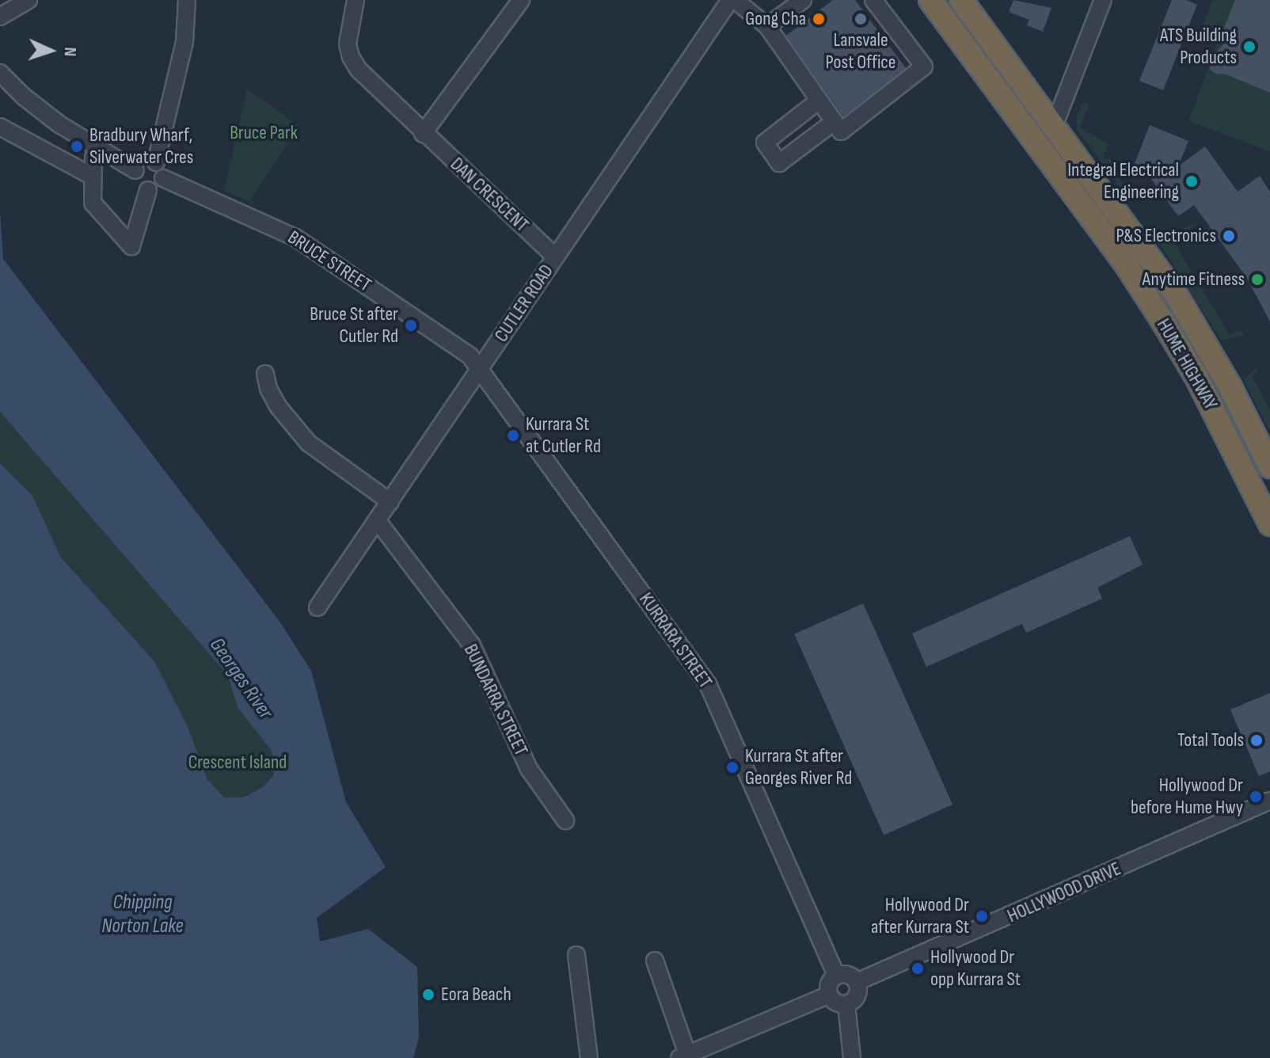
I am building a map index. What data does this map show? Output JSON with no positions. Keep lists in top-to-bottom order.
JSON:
{
  "streets": {
    "highway": ["HUME HIGHWAY"],
    "street": [
      "DAN CRESCENT",
      "BRUCE STREET",
      "CUTLER ROAD",
      "KURRARA STREET",
      "BUNDARRA STREET",
      "HOLLYWOOD DRIVE"
    ]
  },
  "crossings": [
    ["DAN CRESCENT", "CUTLER ROAD"],
    ["BRUCE STREET", "CUTLER ROAD"],
    ["BRUCE STREET", "KURRARA STREET"],
    ["CUTLER ROAD", "KURRARA STREET"],
    ["CUTLER ROAD", "BUNDARRA STREET"],
    ["KURRARA STREET", "HOLLYWOOD DRIVE"]
  ],
  "water": ["Georges River", "Chipping Norton Lake"],
  "parks": ["Bruce Park", "Crescent Island"],
  "places": [
    "Gong Cha",
    "Lansvale Post Office",
    "ATS Building Products",
    "Bradbury Wharf, Silverwater Cres",
    "Integral Electrical Engineering",
    "P&S Electronics",
    "Anytime Fitness",
    "Bruce St after Cutler Rd",
    "Kurrara St at Cutler Rd",
    "Total Tools",
    "Kurrara St after Georges River Rd",
    "Hollywood Dr before Hume Hwy",
    "Hollywood Dr after Kurrara St",
    "Hollywood Dr opp Kurrara St",
    "Eora Beach"
  ],
  "north": "right"
}
